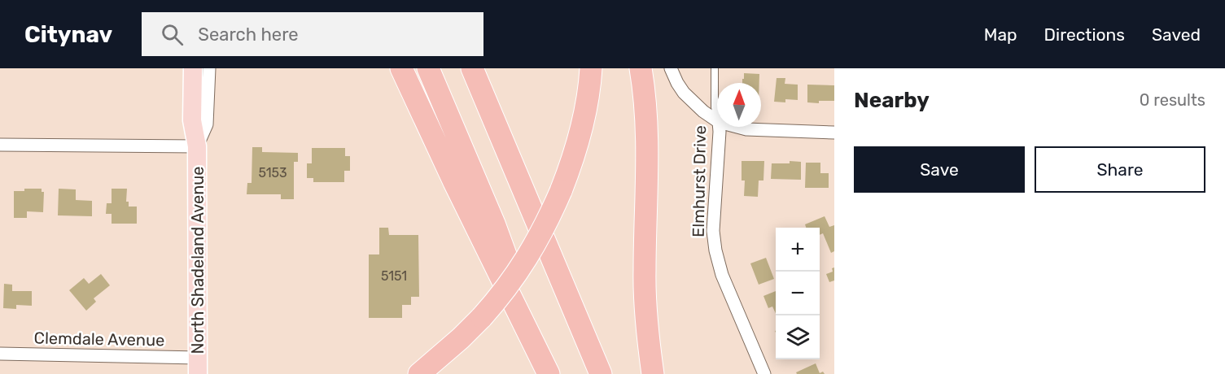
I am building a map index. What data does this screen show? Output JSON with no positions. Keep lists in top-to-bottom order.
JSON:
{
  "streets": {
    "main road": ["North Shadeland Avenue"],
    "street": ["Elmhurst Drive", "Clemdale Avenue"]
  },
  "crossings": [
    ["North Shadeland Avenue", "Clemdale Avenue"]
  ],
  "house_numbers": ["5153", "5151"],
  "north": "top",
  "page": {
    "header": "Citynav",
    "search": "Search here",
    "nav": ["Map", "Directions", "Saved"],
    "heading": ["Nearby", "0 results"],
    "buttons": ["Save", "Share"],
    "map_buttons": ["+", "−"]
  }
}
